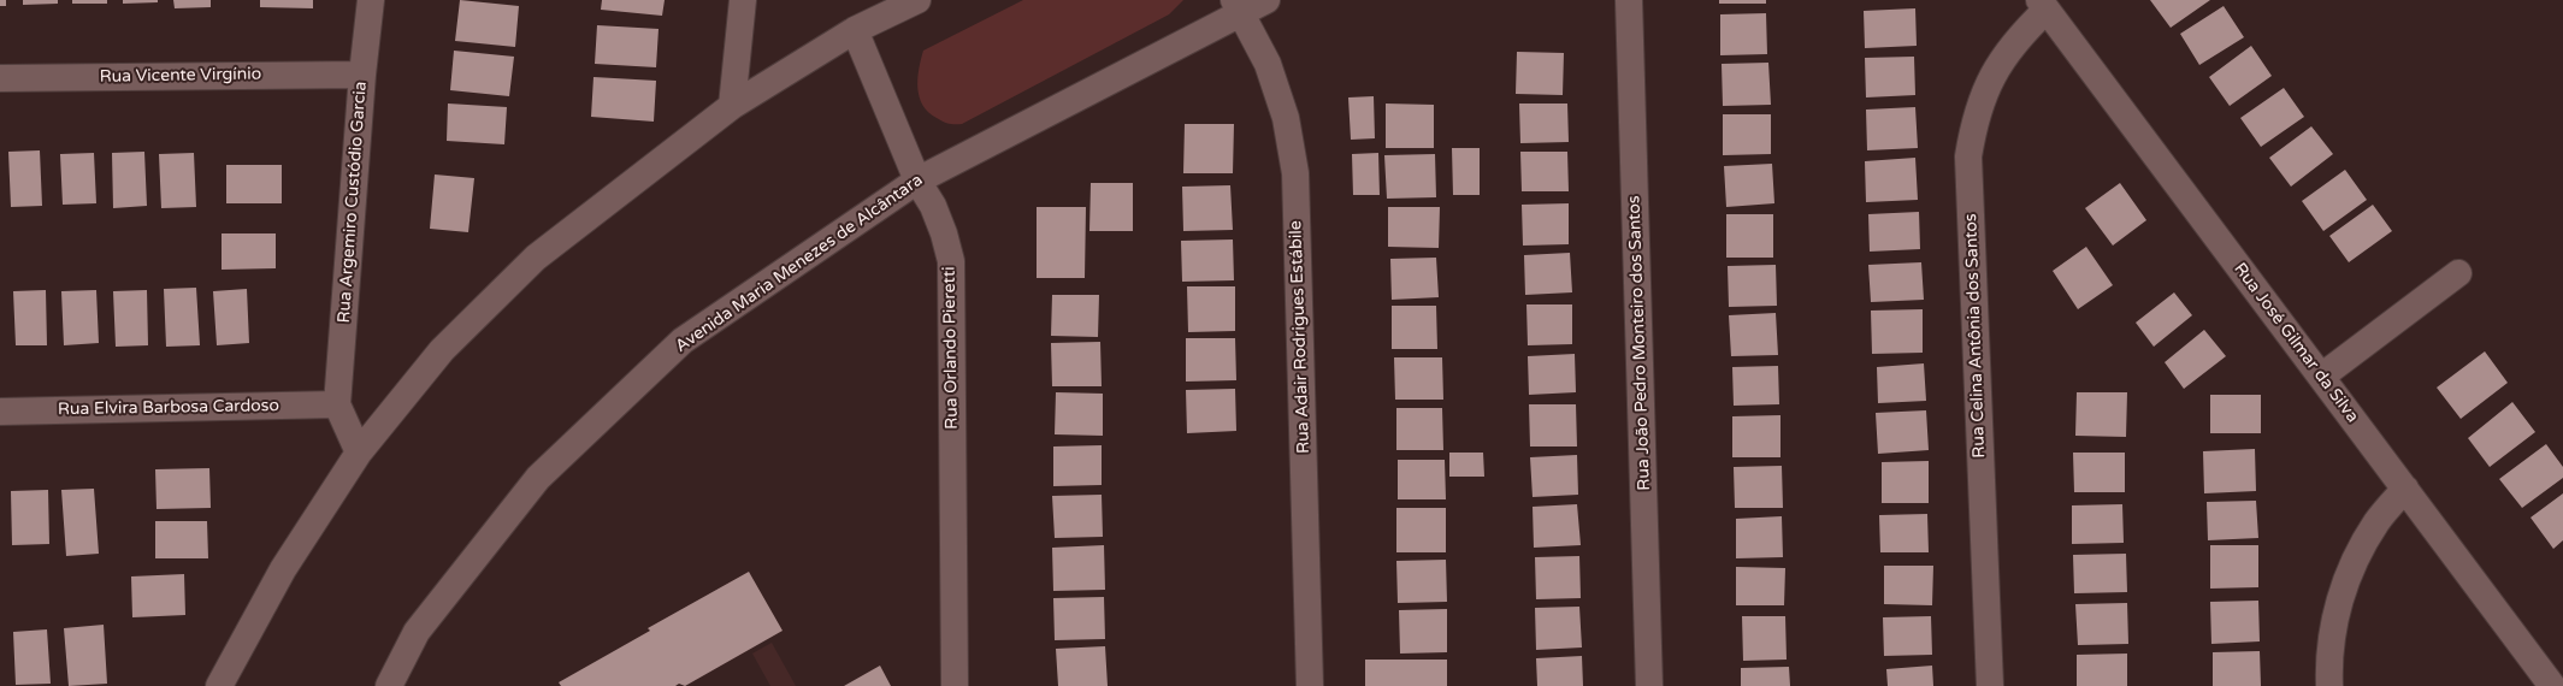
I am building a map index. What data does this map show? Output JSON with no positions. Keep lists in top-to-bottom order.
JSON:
{
  "streets": {
    "street": [
      "Rua Vicente Virgínio",
      "Rua Argemiro Custódio Garcia",
      "Avenida Maria Menezes de Alcântara",
      "Rua Celina Antônia dos Santos",
      "Rua Adair Rodrigues Estábile",
      "Rua João Pedro Monteiro dos Santos",
      "Rua José Gilmar da Silva",
      "Rua Orlando Pieretti",
      "Rua Elvira Barbosa Cardoso"
    ]
  },
  "crossings": [
    ["Rua Vicente Virgínio", "Rua Argemiro Custódio Garcia"],
    ["Rua Argemiro Custódio Garcia", "Rua Elvira Barbosa Cardoso"],
    ["Avenida Maria Menezes de Alcântara", "Rua Adair Rodrigues Estábile"],
    ["Avenida Maria Menezes de Alcântara", "Rua Orlando Pieretti"],
    ["Rua Celina Antônia dos Santos", "Rua José Gilmar da Silva"]
  ]
}
